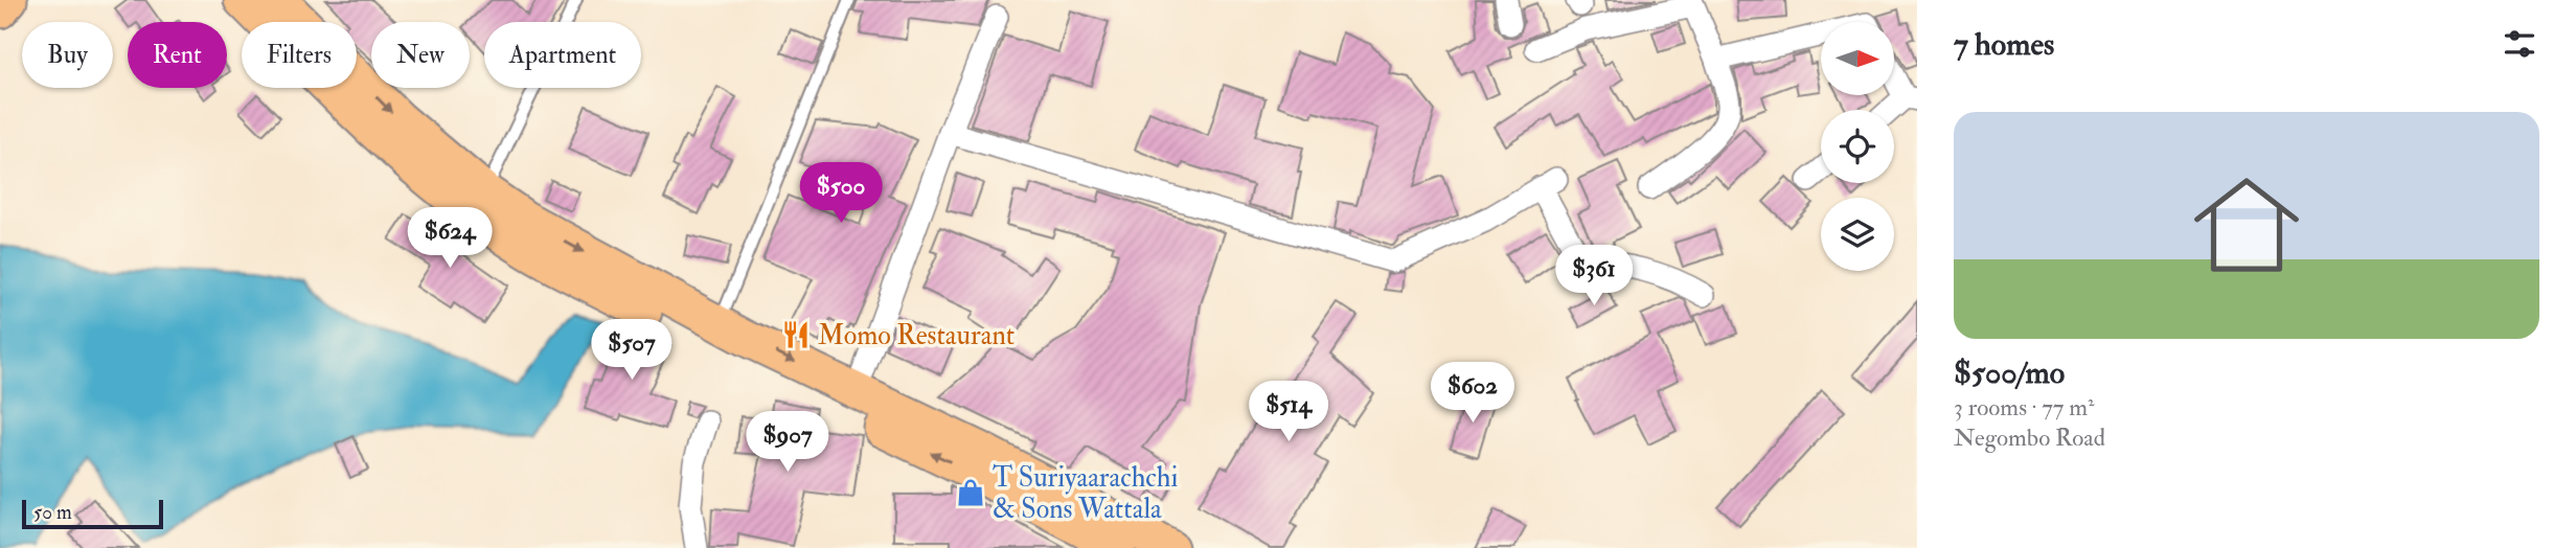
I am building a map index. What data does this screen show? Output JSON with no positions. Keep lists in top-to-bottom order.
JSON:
{
  "places": {
    "restaurant": ["Momo Restaurant"],
    "shop": ["T Suriyaarachchi & Sons Wattala"]
  },
  "scale_bar": "50 m",
  "north": "right",
  "page": {
    "heading": "7 homes",
    "chip": [
      "Buy",
      "Rent",
      "Filters",
      "New",
      "Apartment"
    ],
    "list": [
      {
        "name": "$500/mo",
        "note": "3 rooms · 77 m² · Negombo Road"
      }
    ],
    "price": [
      "$500",
      "$624",
      "$361",
      "$507",
      "$602",
      "$514",
      "$907"
    ],
    "scale": "50 m"
  }
}
